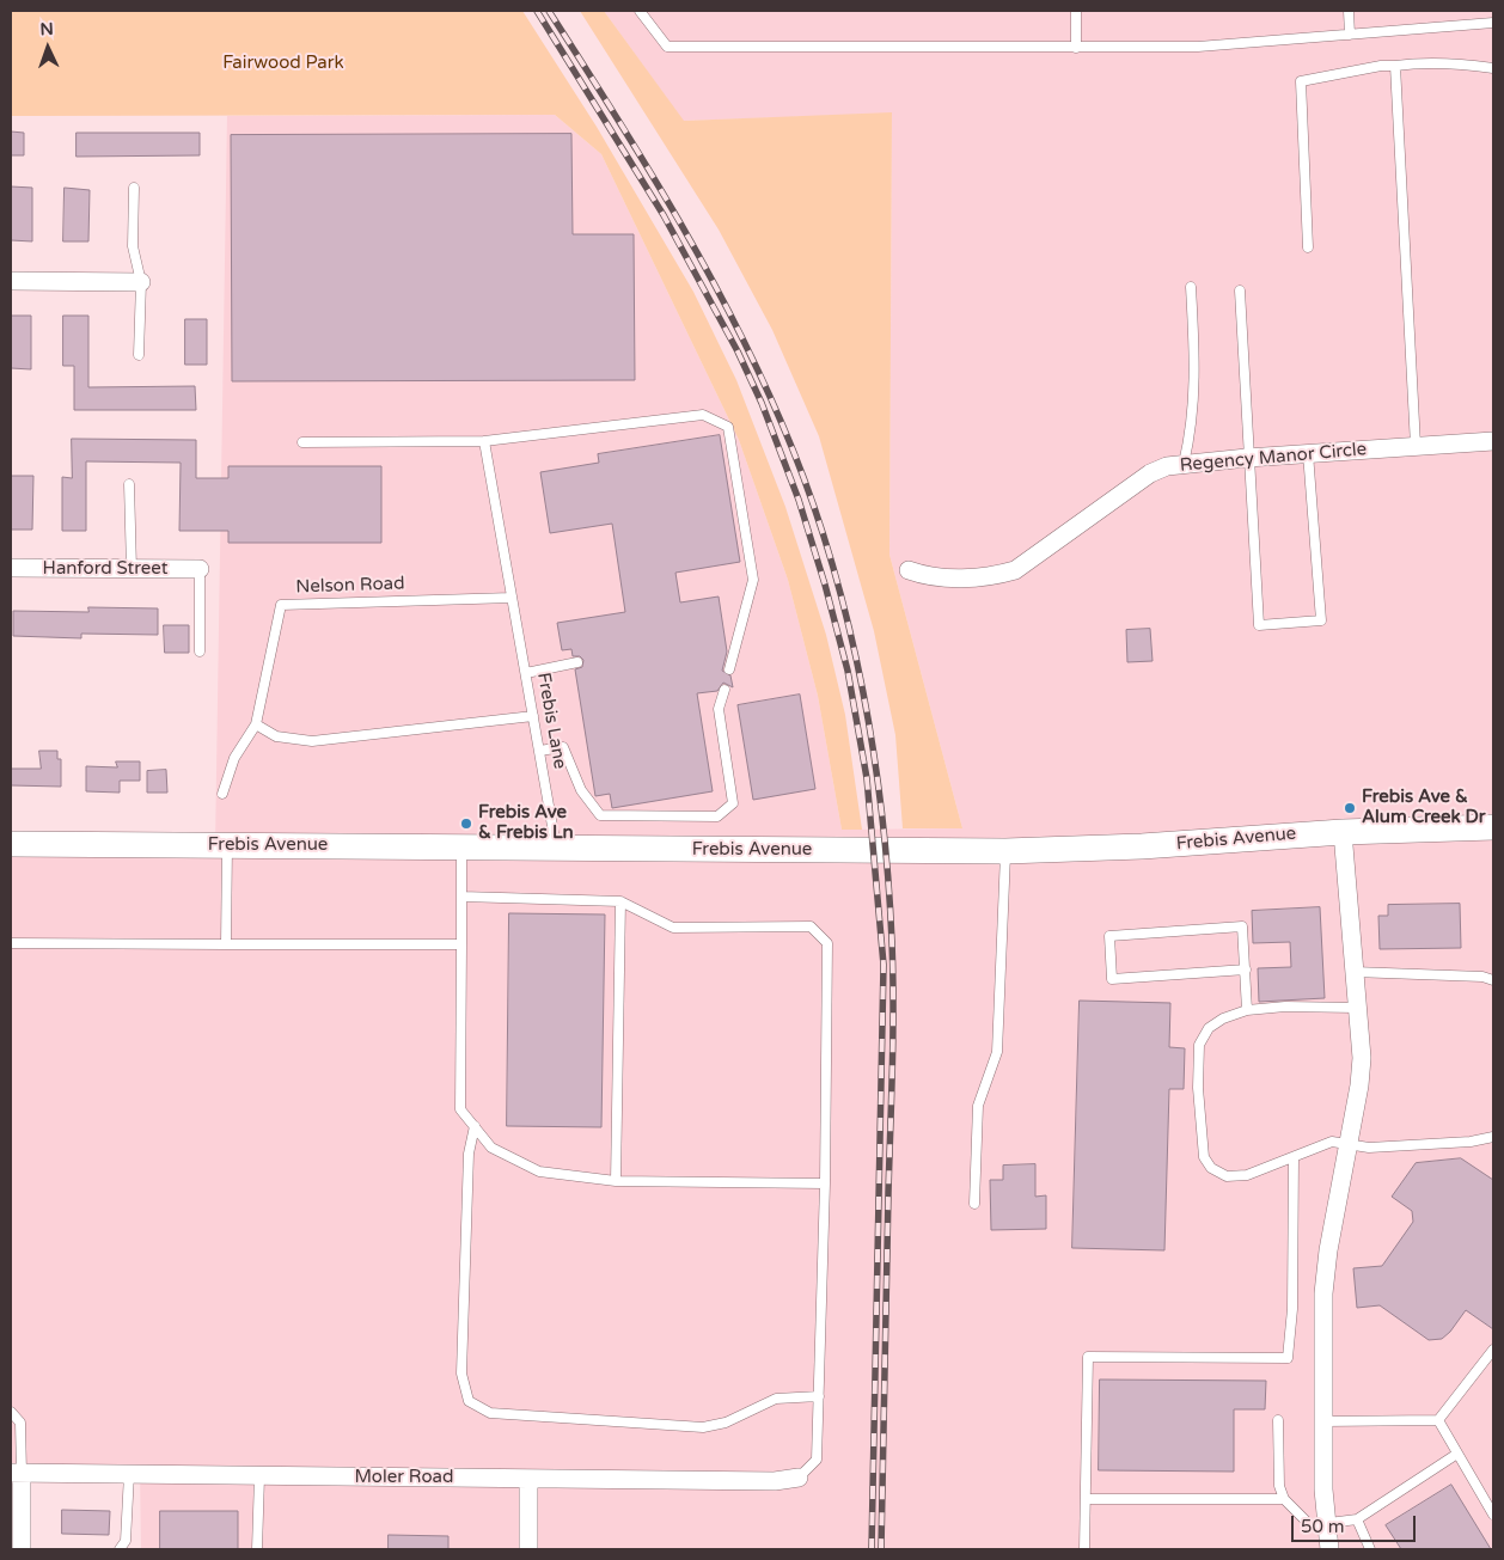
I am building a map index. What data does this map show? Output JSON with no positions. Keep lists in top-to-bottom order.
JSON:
{
  "streets": {
    "main road": ["Frebis Avenue"],
    "street": ["Regency Manor Circle", "Hanford Street", "Moler Road"],
    "lane": ["Nelson Road", "Frebis Lane"]
  },
  "crossings": [
    ["Nelson Road", "Frebis Lane"],
    ["Frebis Lane", "Frebis Avenue"]
  ],
  "parks": ["Fairwood Park"],
  "places": ["Frebis Ave & Alum Creek Dr", "Frebis Ave & Frebis Ln"],
  "scale_bar": "50 m",
  "north": "top"
}
